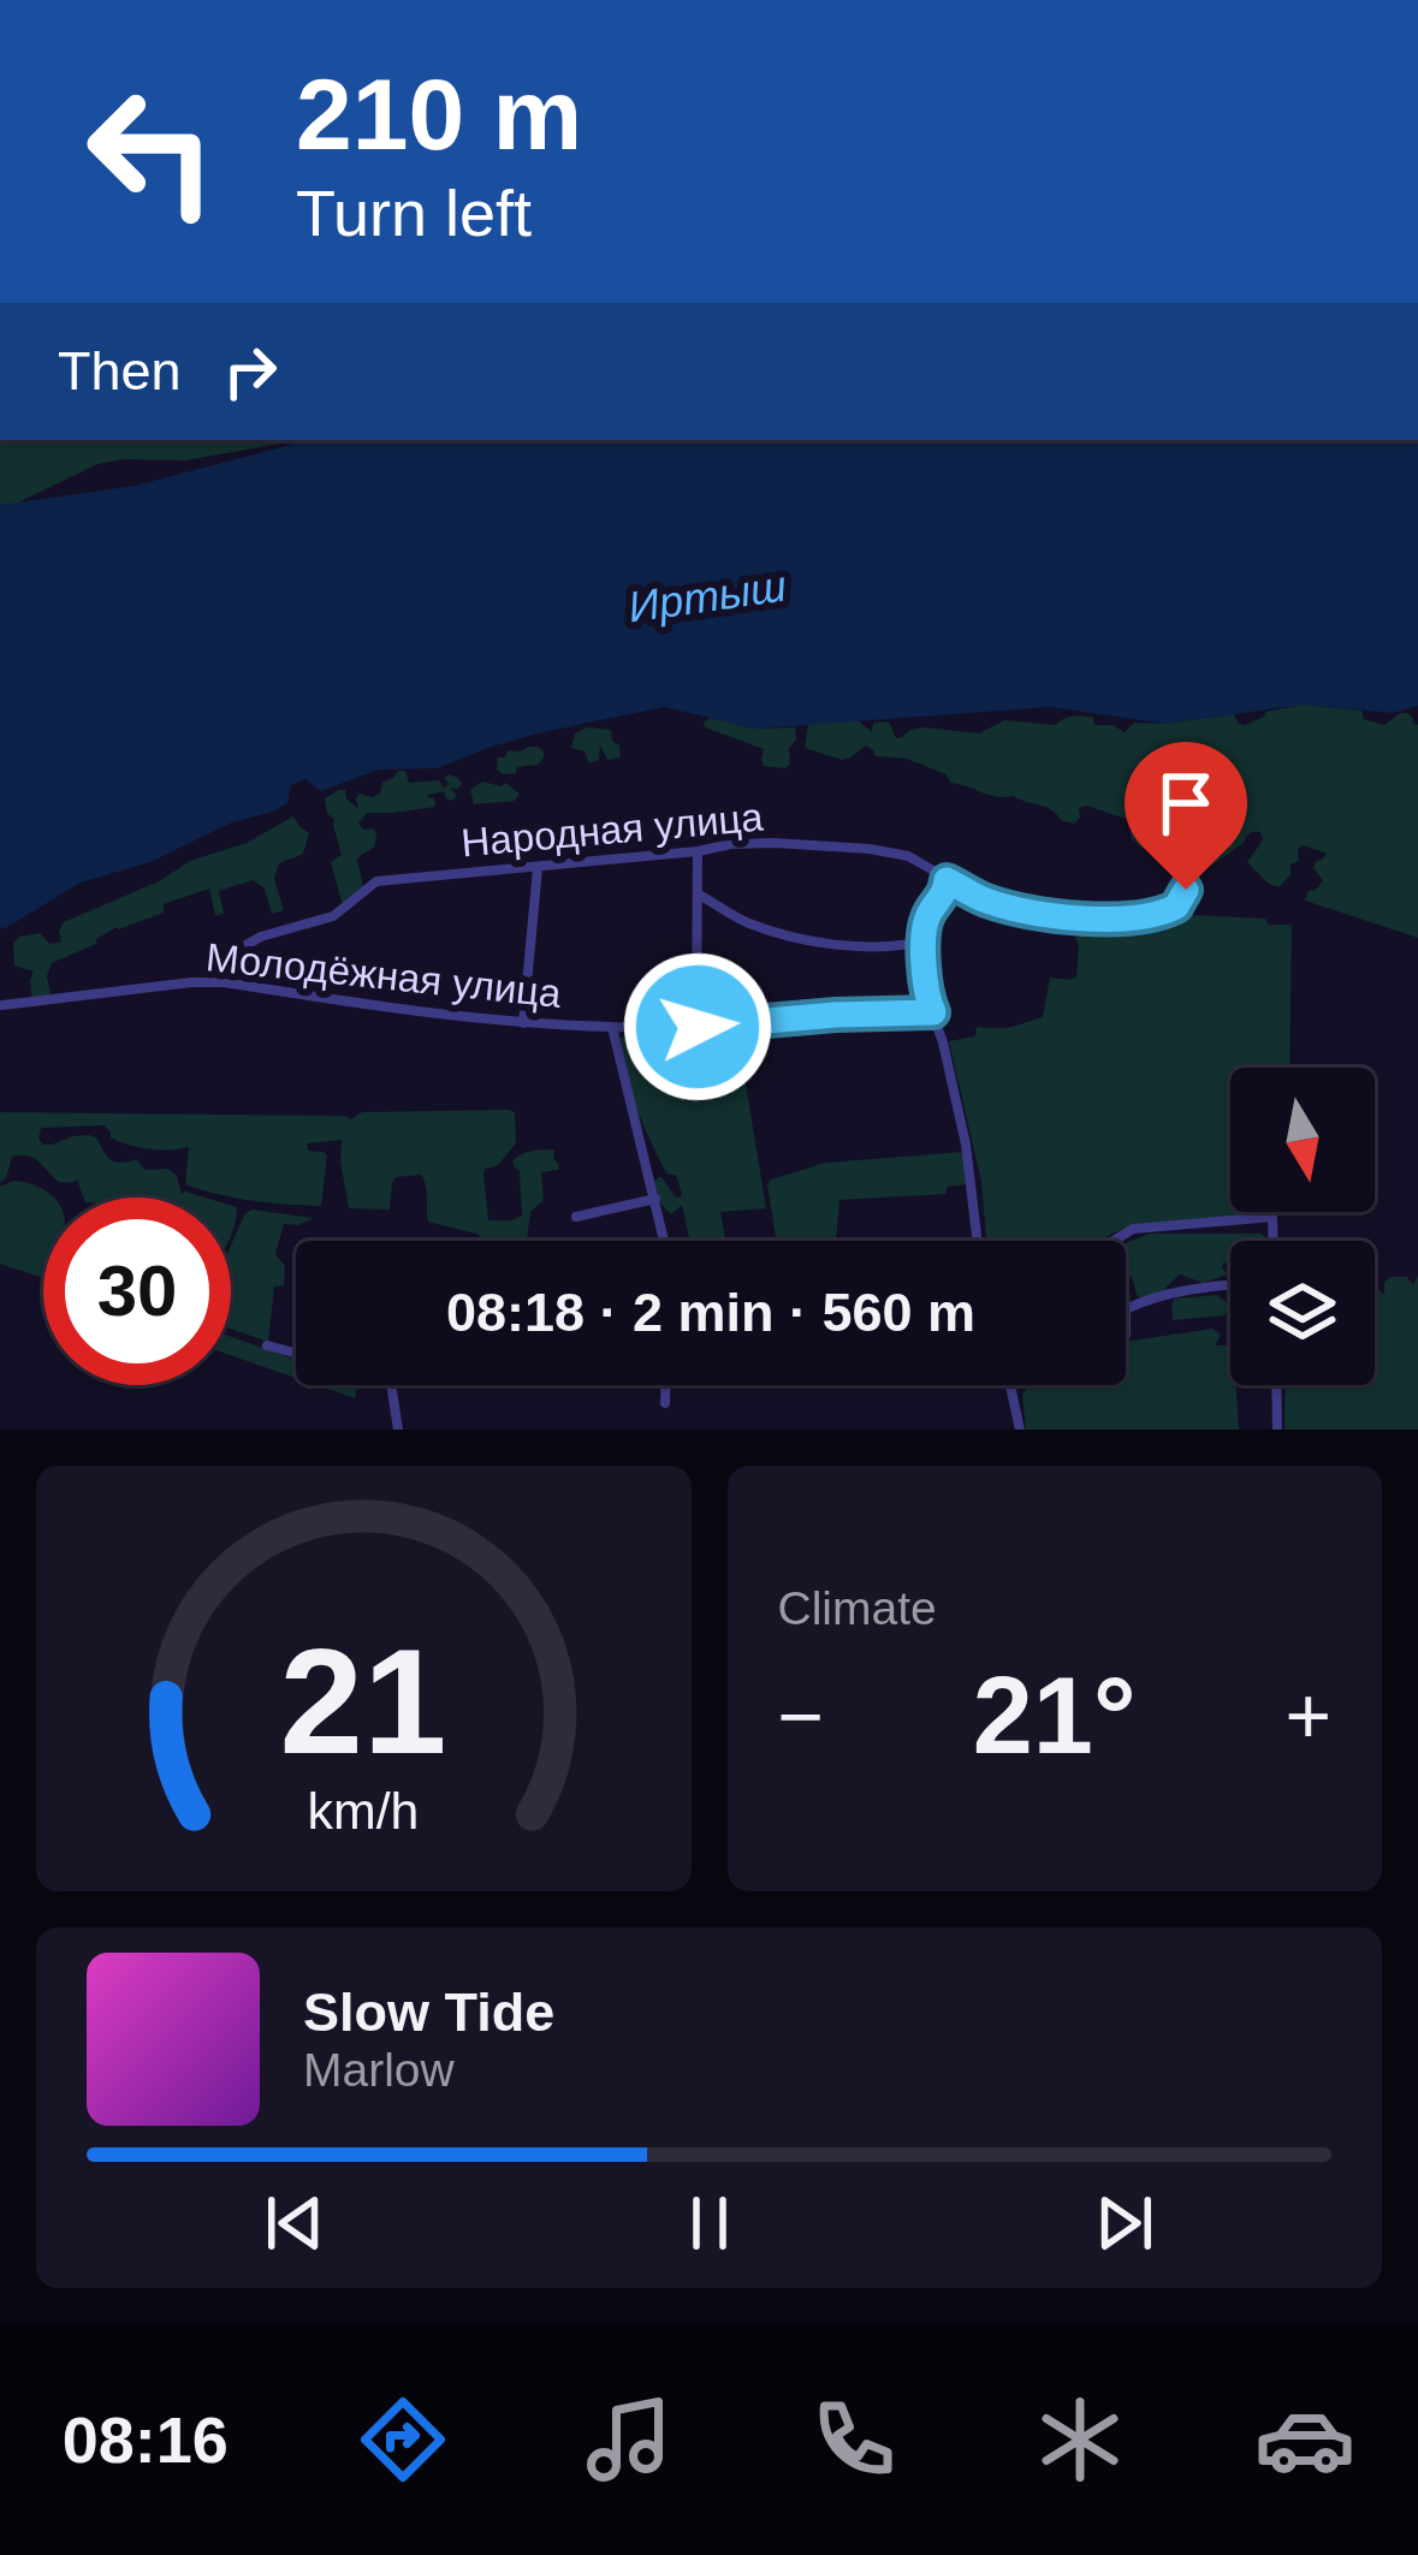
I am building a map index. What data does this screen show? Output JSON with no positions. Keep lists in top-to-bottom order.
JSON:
{
  "streets": {
    "street": ["Народная улица", "Молодёжная улица"]
  },
  "crossings": [
    ["Народная улица", "Молодёжная улица"]
  ],
  "water": ["Иртыш"],
  "north": "bottom",
  "page": {
    "turn": ["210 m", "Turn left"],
    "then": "Then",
    "limit": "30",
    "trip": "08:18 · 2 min · 560 m",
    "tile": "Climate",
    "heat": ["−", "21°", "+"],
    "song": ["Slow Tide", "Marlow"],
    "tabs": "08:16",
    "gauge": ["21", "km/h"]
  }
}
